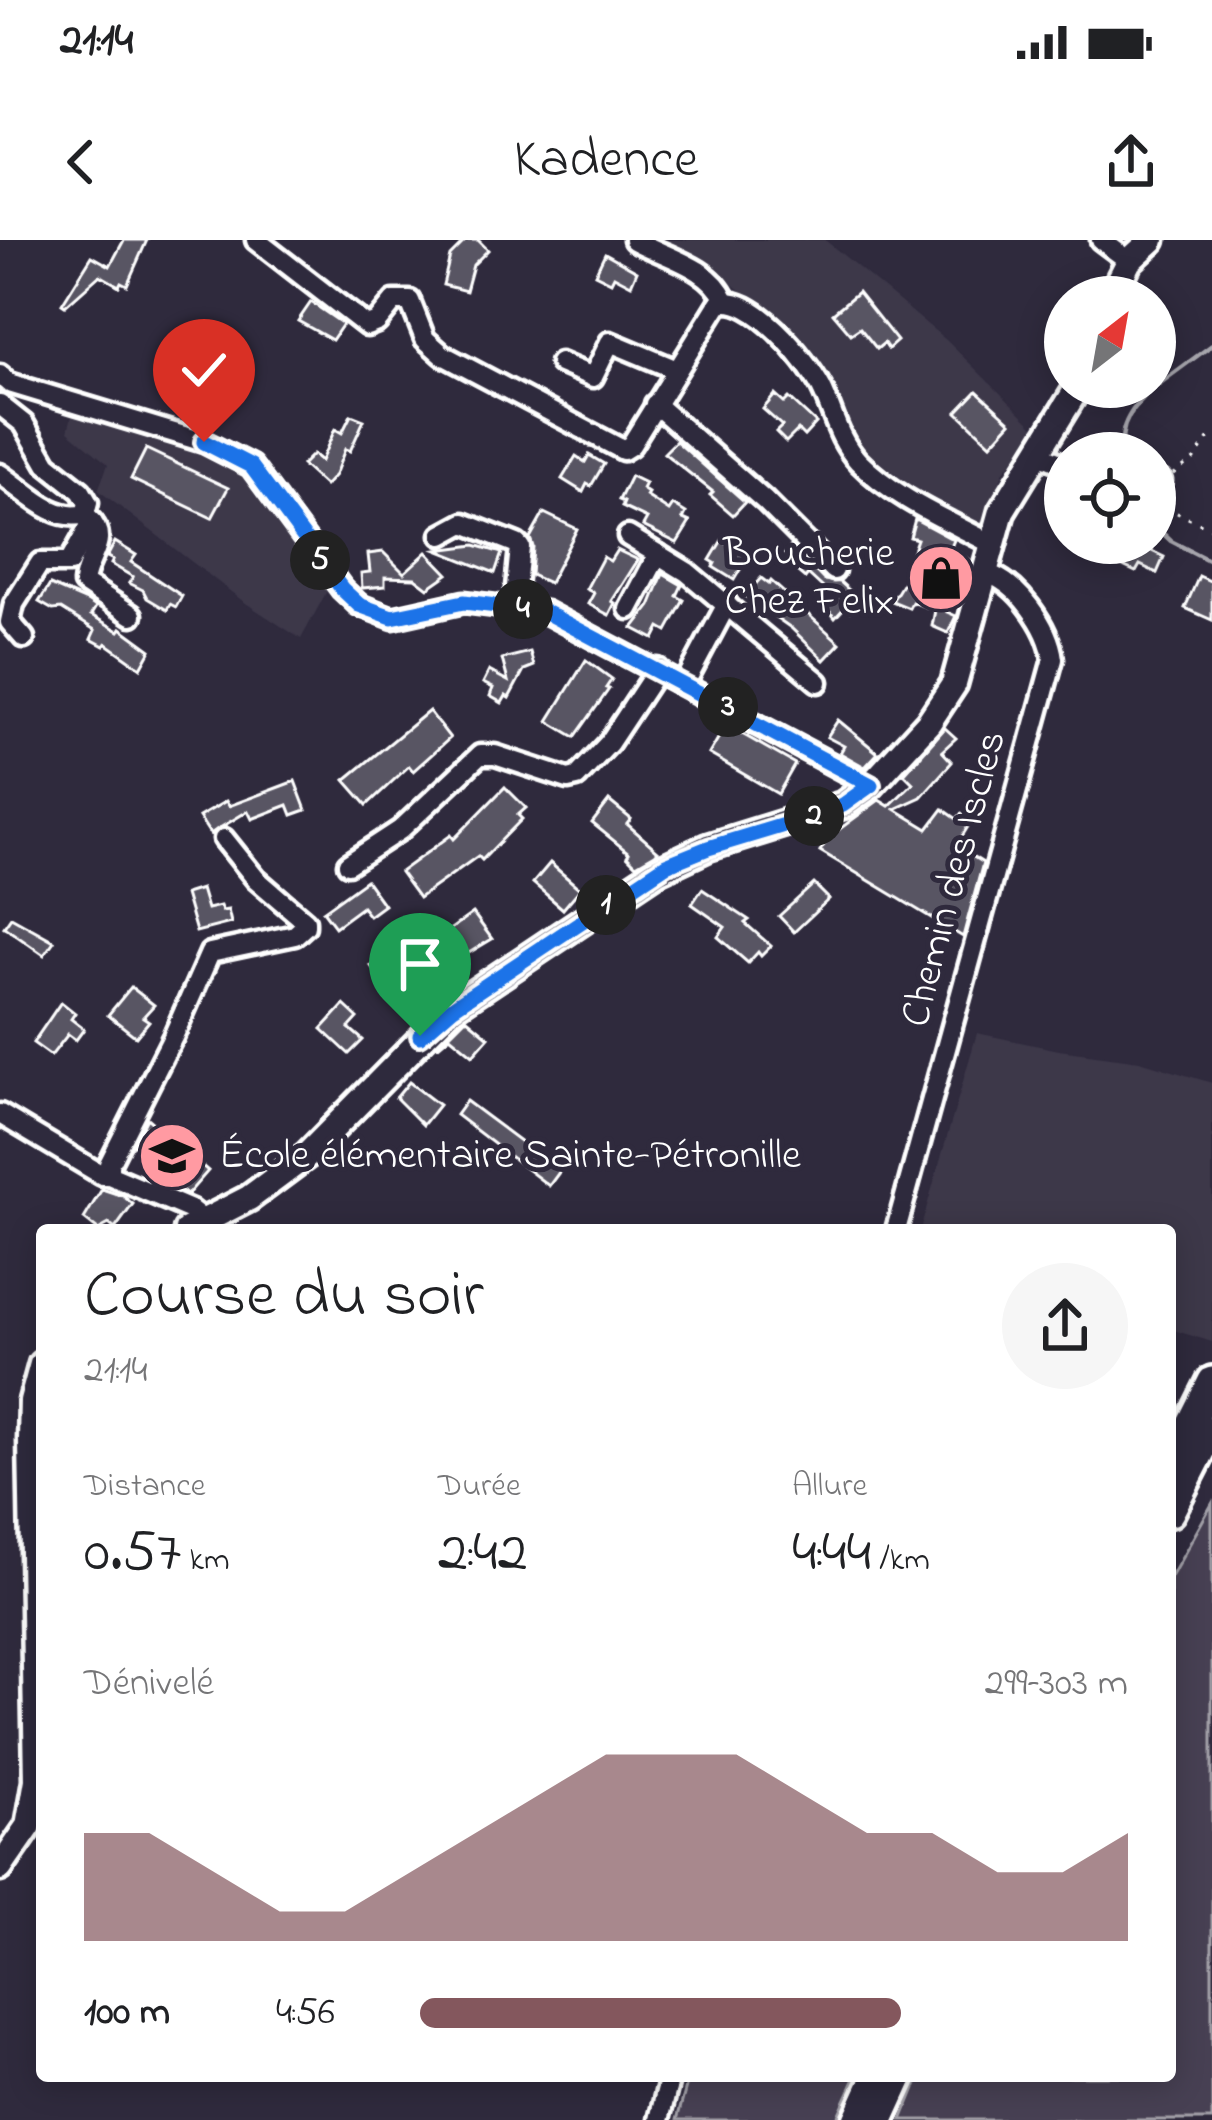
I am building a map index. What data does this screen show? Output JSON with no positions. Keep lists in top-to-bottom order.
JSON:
{
  "streets": {
    "street": ["Chemin des Iscles"]
  },
  "places": {
    "shop": ["Boucherie Chez Felix"],
    "school or university": ["École élémentaire Sainte-Pétronille"]
  },
  "north": "top right",
  "page": {
    "status": "21:14",
    "header": "Kadence",
    "pins": [
      "5",
      "4",
      "3",
      "2",
      "1"
    ],
    "heading": ["Course du soir", "21:14"],
    "stats": [
      ["Distance", "0.57 km"],
      ["Durée", "2:42"],
      ["Allure", "4:44 /km"]
    ],
    "chart": ["Dénivelé", "299–303 m"],
    "list": [
      {
        "name": "100 m",
        "note": "4:56"
      }
    ]
  }
}
